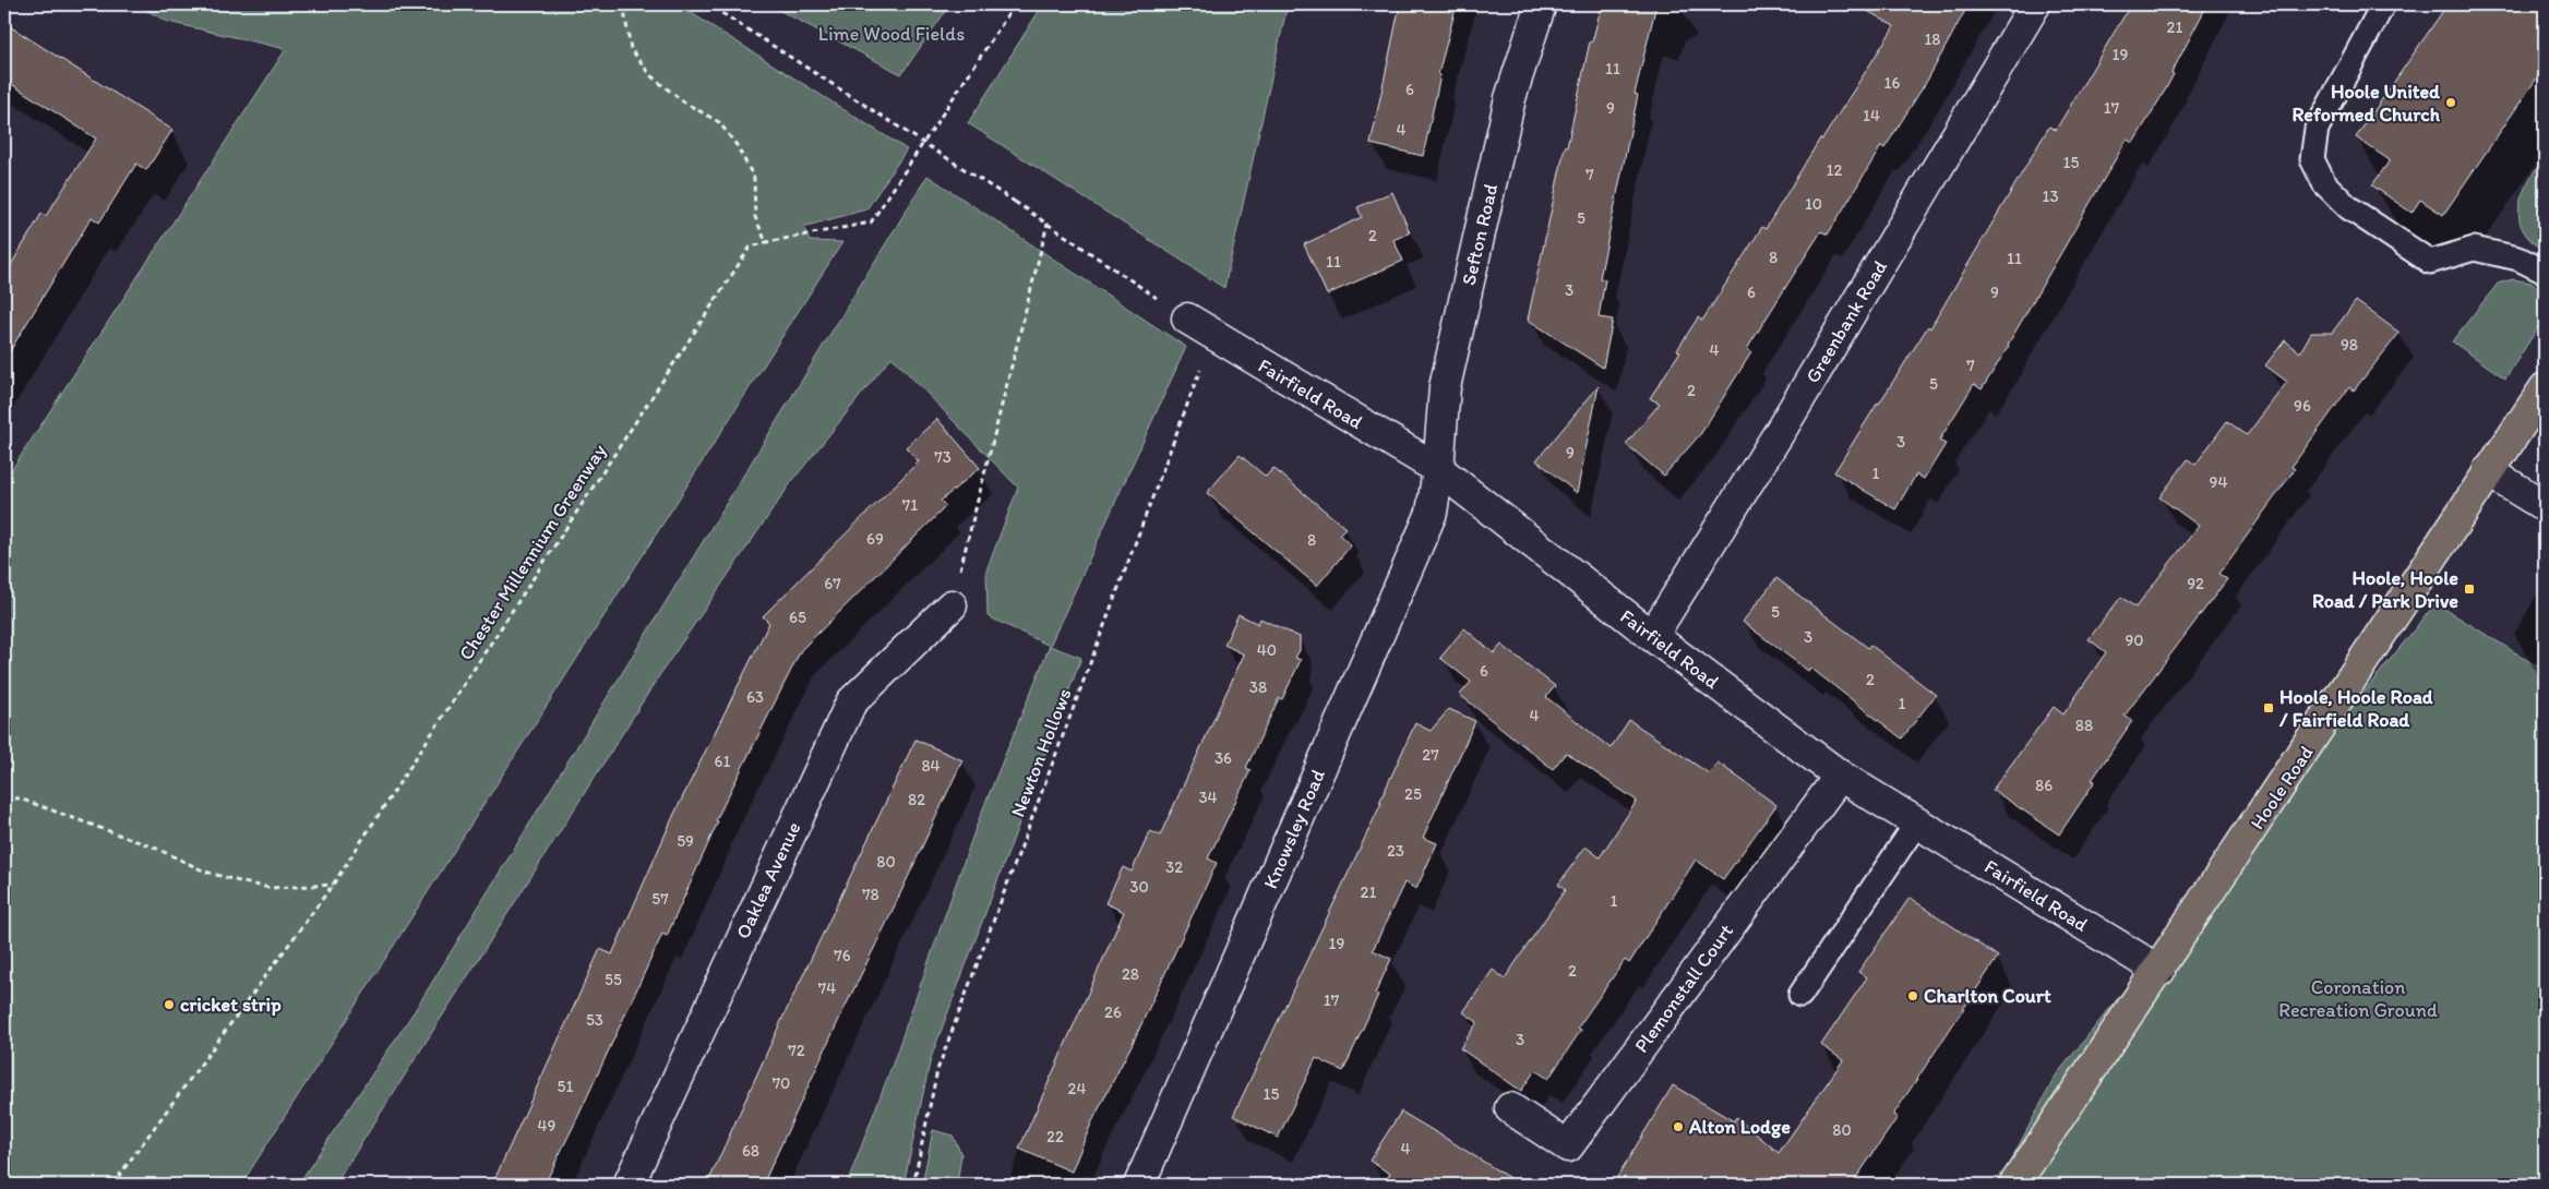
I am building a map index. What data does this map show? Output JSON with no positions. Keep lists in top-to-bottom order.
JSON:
{
  "streets": {
    "highway": ["Hoole Road"],
    "street": [
      "Sefton Road",
      "Greenbank Road",
      "Fairfield Road",
      "Knowsley Road",
      "Oaklea Avenue",
      "Plemonstall Court"
    ],
    "path": ["Chester Millennium Greenway", "Newton Hollows"]
  },
  "crossings": [
    ["Sefton Road", "Fairfield Road"],
    ["Sefton Road", "Knowsley Road"],
    ["Greenbank Road", "Fairfield Road"],
    ["Fairfield Road", "Newton Hollows"],
    ["Fairfield Road", "Hoole Road"],
    ["Fairfield Road", "Knowsley Road"],
    ["Fairfield Road", "Plemonstall Court"]
  ],
  "parks": ["Lime Wood Fields", "Coronation Recreation Ground"],
  "places": {
    "other": [
      "Hoole United Reformed Church",
      "Charlton Court",
      "cricket strip",
      "Alton Lodge"
    ],
    "transit": ["Hoole, Hoole Road / Park Drive", "Hoole, Hoole Road / Fairfield Road"]
  },
  "house_numbers": [
    "21",
    "18",
    "19",
    "11",
    "16",
    "6",
    "9",
    "17",
    "14",
    "4",
    "15",
    "12",
    "7",
    "13",
    "10",
    "5",
    "2",
    "8",
    "11",
    "11",
    "3",
    "6",
    "9",
    "98",
    "4",
    "7",
    "5",
    "2",
    "96",
    "3",
    "9",
    "73",
    "1",
    "94",
    "71",
    "69",
    "8",
    "67",
    "92",
    "5",
    "65",
    "3",
    "90",
    "40",
    "6",
    "2",
    "38",
    "63",
    "1",
    "4",
    "88",
    "27",
    "36",
    "61",
    "84",
    "86",
    "25",
    "34",
    "82",
    "59",
    "23",
    "80",
    "32",
    "30",
    "21",
    "78",
    "57",
    "1",
    "19",
    "76",
    "2",
    "28",
    "55",
    "74",
    "17",
    "26",
    "53",
    "3",
    "72",
    "70",
    "51",
    "24",
    "15",
    "49",
    "80",
    "22",
    "4",
    "68"
  ]
}
